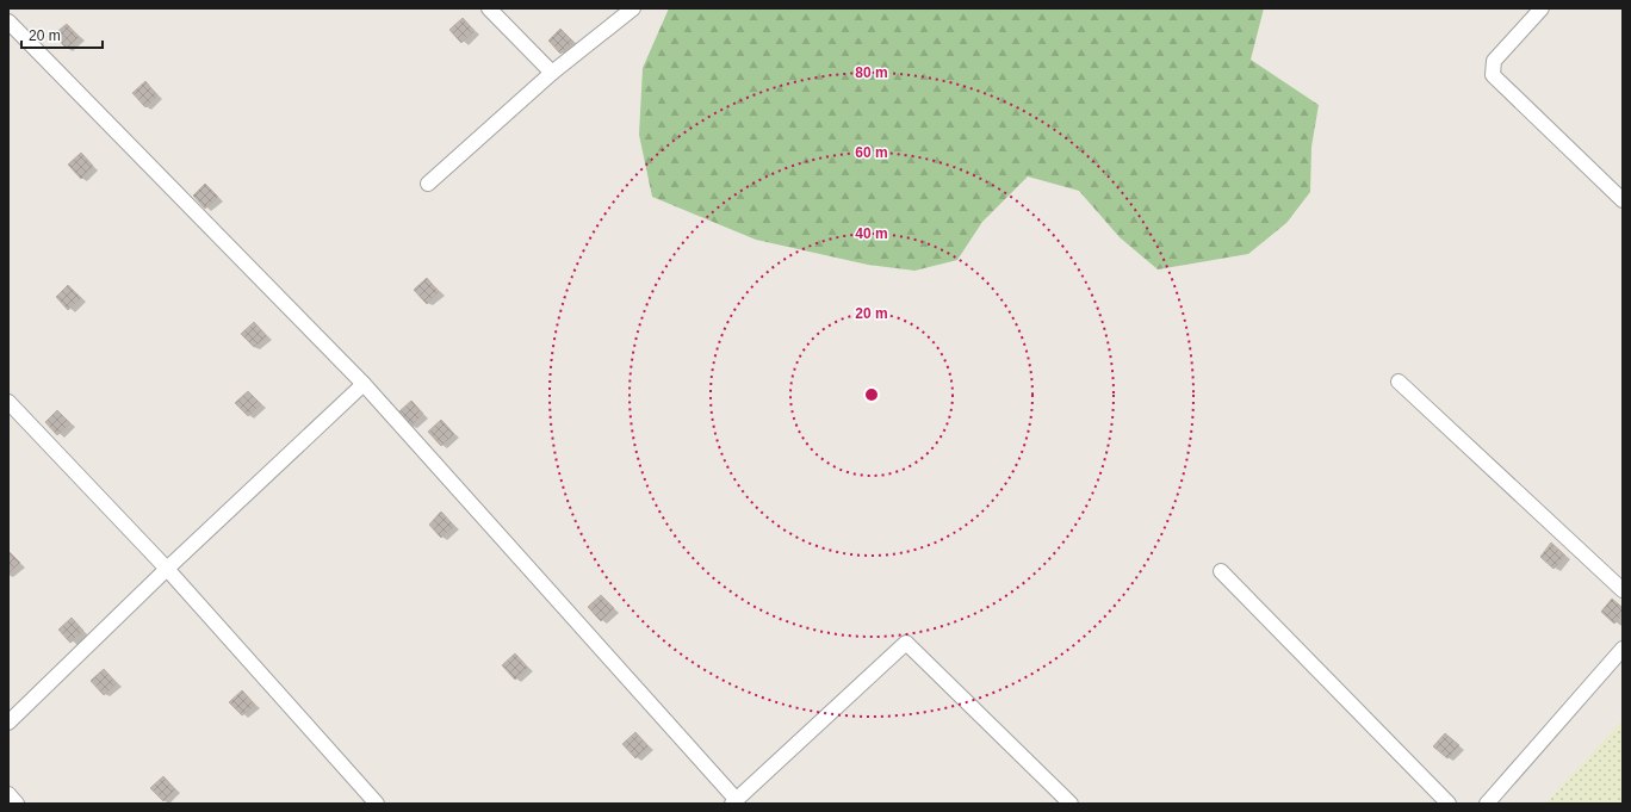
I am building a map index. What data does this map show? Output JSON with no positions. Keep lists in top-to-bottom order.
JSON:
{
  "scale_bar": "20 m",
  "rings": [
    "80 m",
    "60 m",
    "40 m",
    "20 m"
  ]
}
